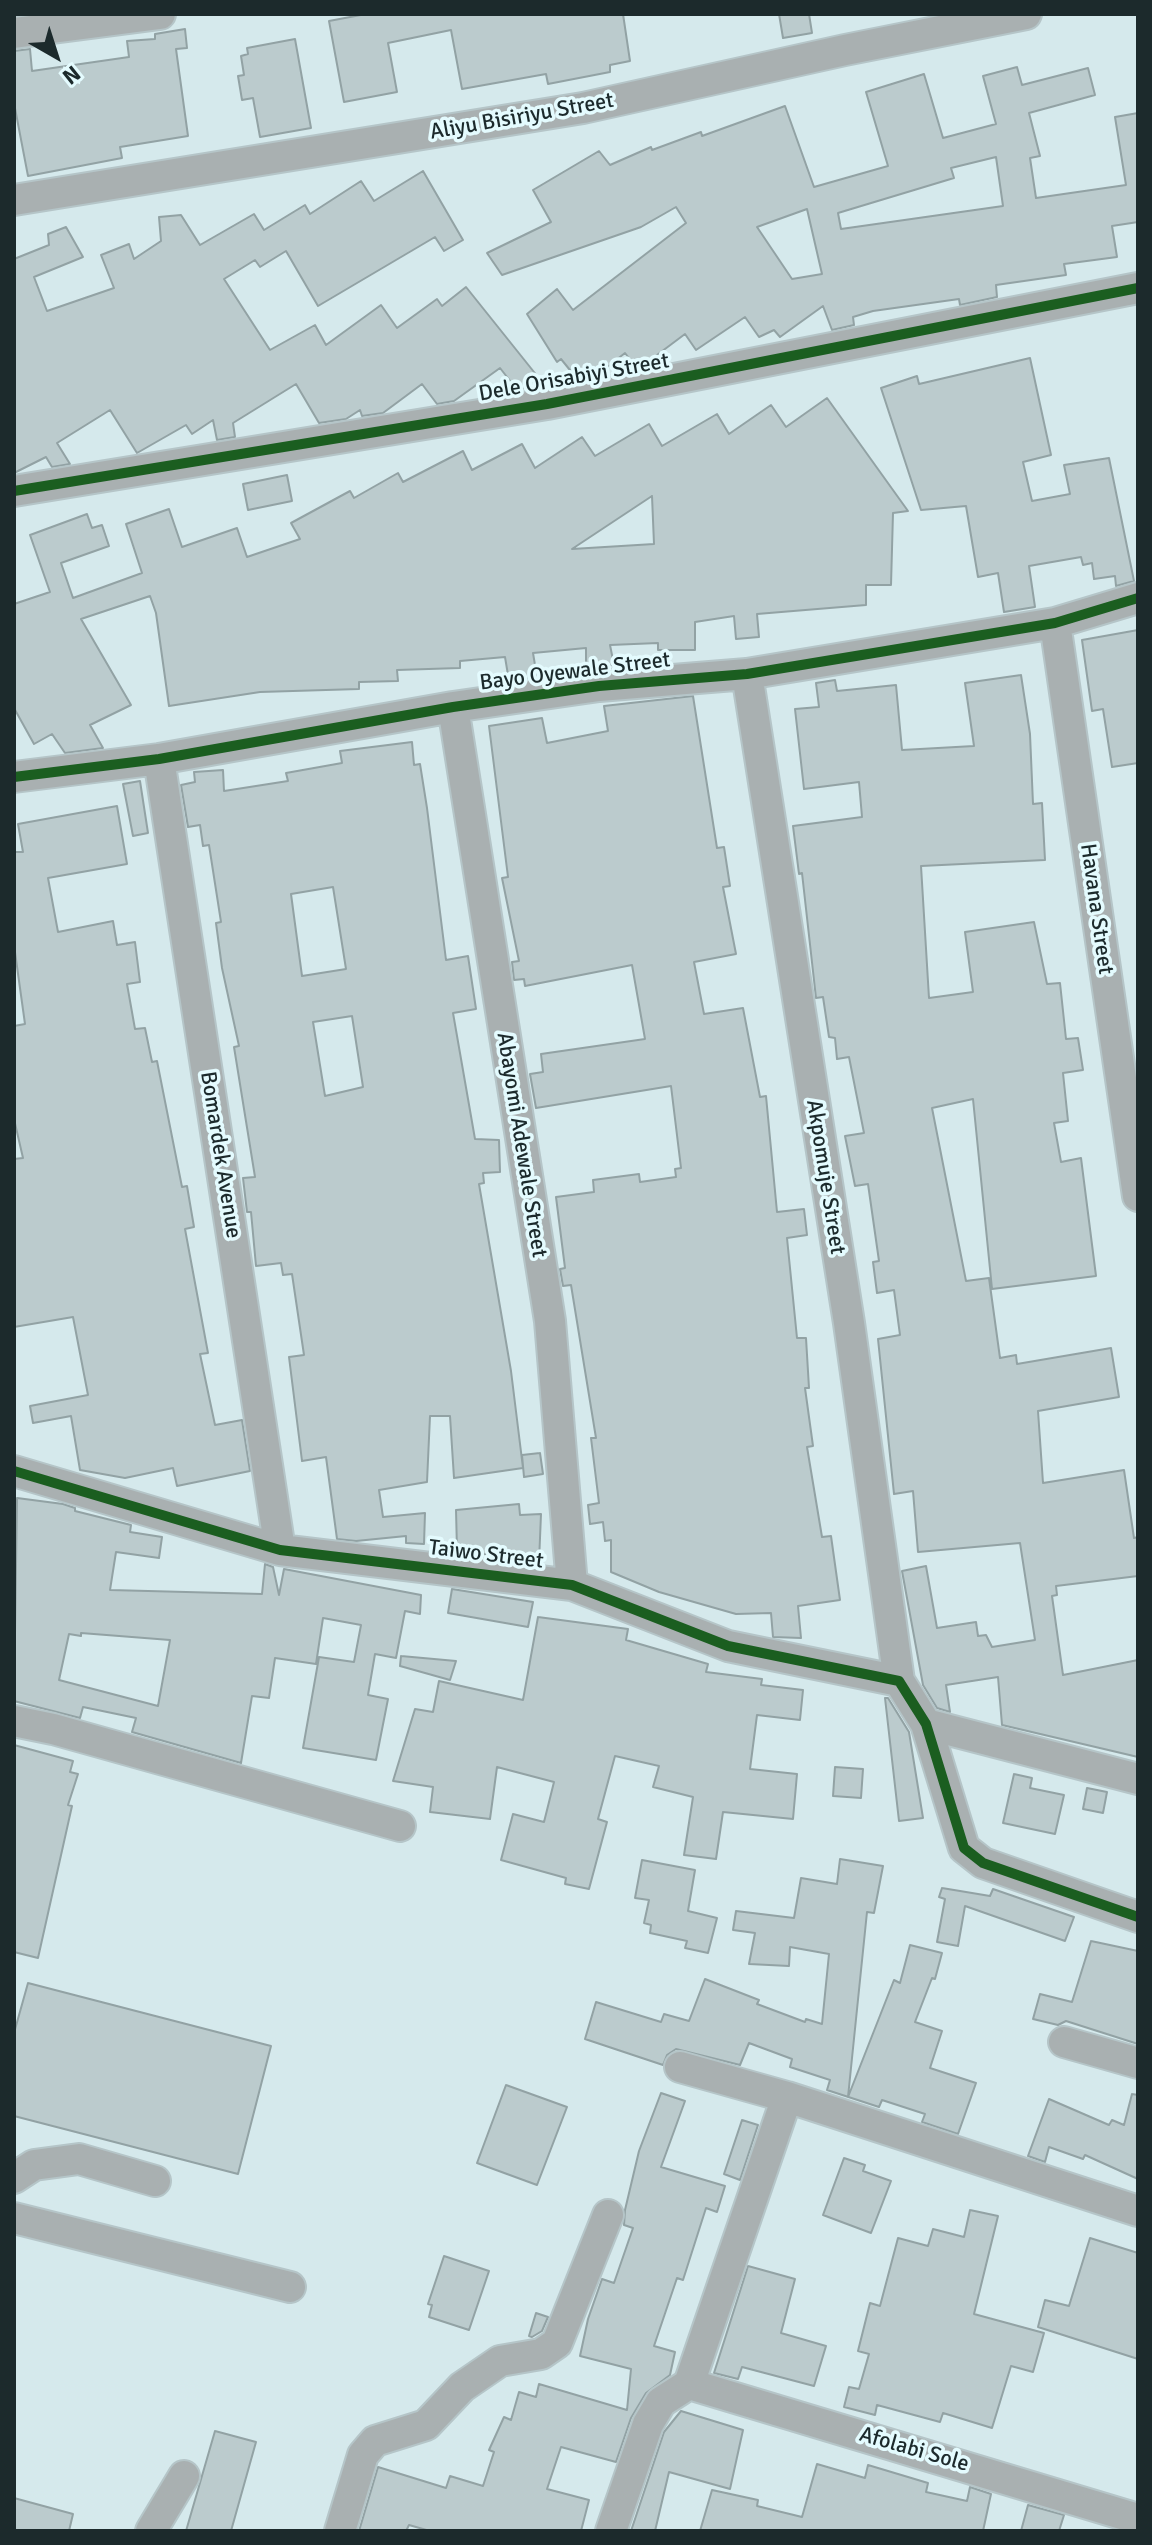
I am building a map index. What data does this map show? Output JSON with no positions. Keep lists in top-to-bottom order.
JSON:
{
  "streets": {
    "street": [
      "Aliyu Bisiriyu Street",
      "Dele Orisabiyi Street",
      "Bayo Oyewale Street",
      "Havana Street",
      "Abayomi Adewale Street",
      "Bomardek Avenue",
      "Akpomuje Street",
      "Taiwo Street",
      "Afolabi Sole"
    ]
  },
  "crossings": [
    ["Bayo Oyewale Street", "Havana Street"],
    ["Bayo Oyewale Street", "Abayomi Adewale Street"],
    ["Bayo Oyewale Street", "Bomardek Avenue"],
    ["Bayo Oyewale Street", "Akpomuje Street"],
    ["Abayomi Adewale Street", "Taiwo Street"],
    ["Bomardek Avenue", "Taiwo Street"],
    ["Akpomuje Street", "Taiwo Street"]
  ],
  "north": "bottom right"
}
